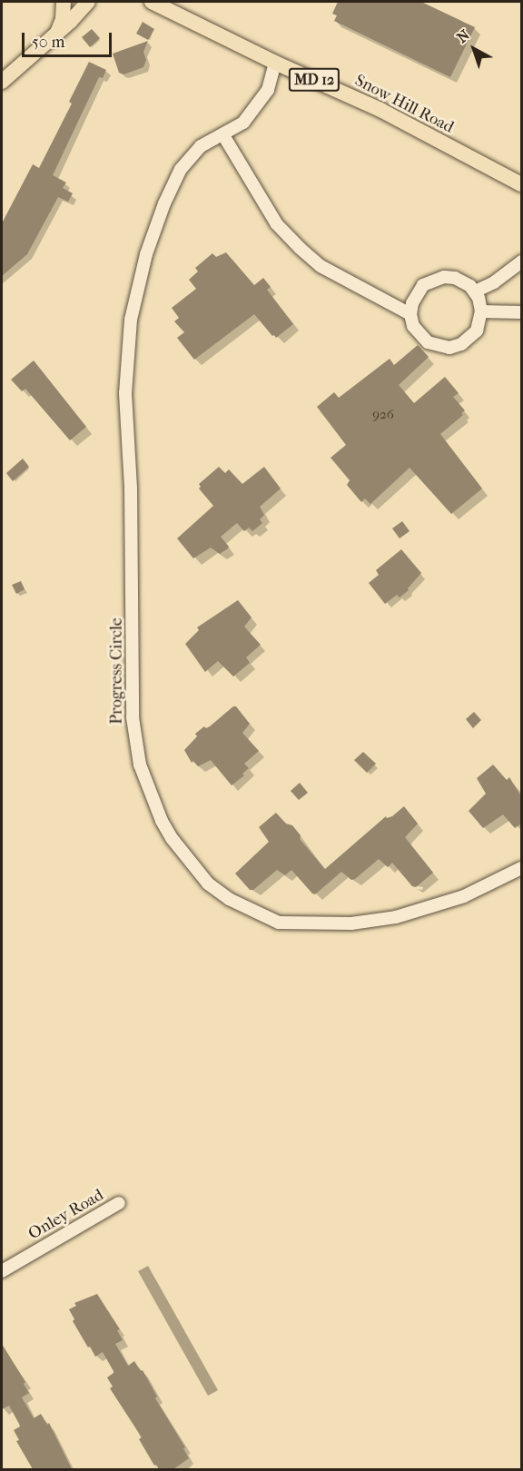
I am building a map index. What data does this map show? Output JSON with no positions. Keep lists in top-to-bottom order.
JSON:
{
  "streets": {
    "main road": ["MD 12", "Snow Hill Road"],
    "street": ["Progress Circle", "Onley Road"]
  },
  "crossings": [
    ["Snow Hill Road", "Progress Circle"]
  ],
  "house_numbers": ["926"],
  "scale_bar": "50 m",
  "north": "top left"
}
